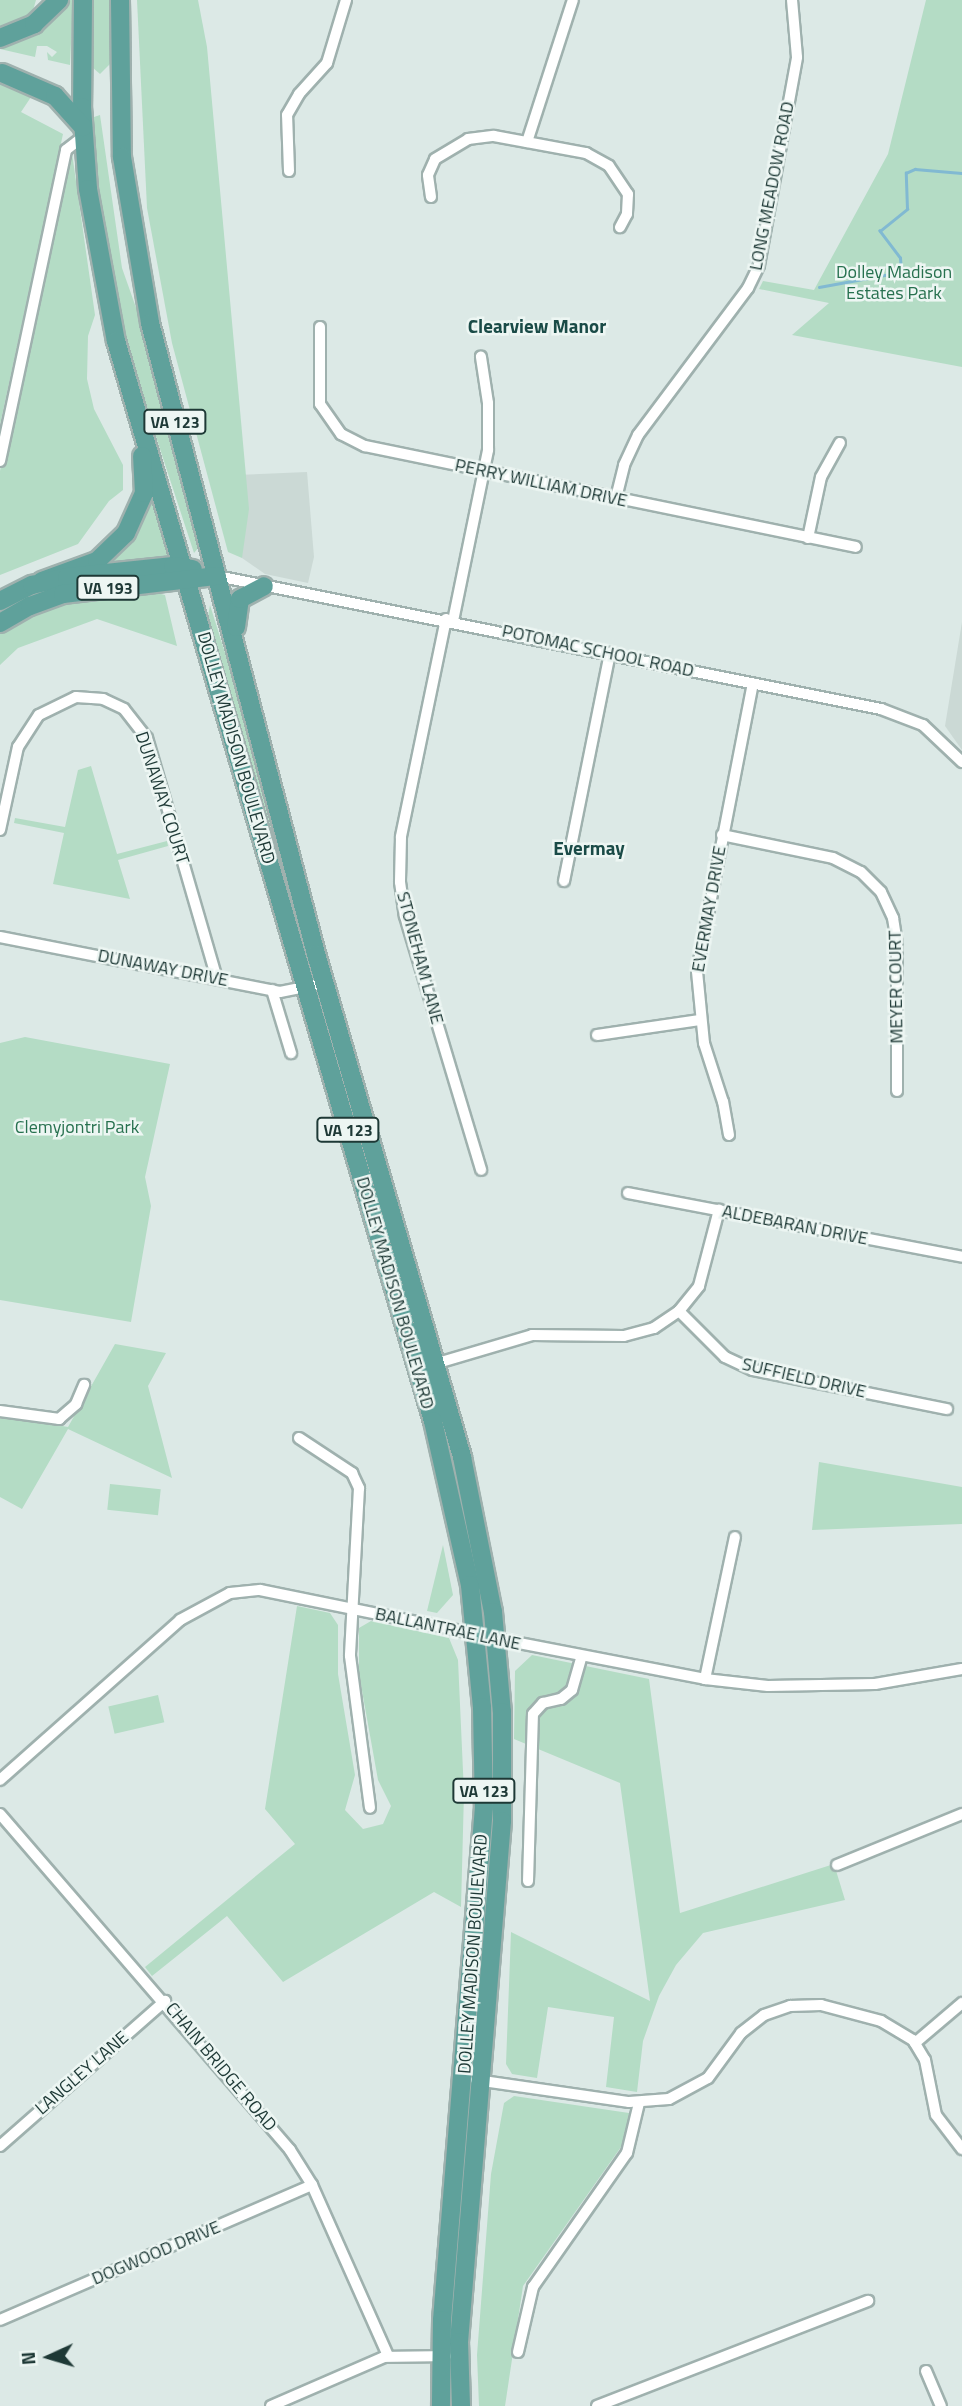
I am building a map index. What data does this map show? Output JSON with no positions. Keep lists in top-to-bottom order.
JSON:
{
  "streets": {
    "main road": ["VA 123", "VA 193", "DOLLEY MADISON BOULEVARD"],
    "street": [
      "LONG MEADOW ROAD",
      "PERRY WILLIAM DRIVE",
      "POTOMAC SCHOOL ROAD",
      "DUNAWAY COURT",
      "EVERMAY DRIVE",
      "STONEHAM LANE",
      "DUNAWAY DRIVE",
      "MEYER COURT",
      "ALDEBARAN DRIVE",
      "SUFFIELD DRIVE",
      "BALLANTRAE LANE",
      "CHAIN BRIDGE ROAD",
      "LANGLEY LANE",
      "DOGWOOD DRIVE"
    ]
  },
  "crossings": [
    ["LONG MEADOW ROAD", "PERRY WILLIAM DRIVE"],
    ["PERRY WILLIAM DRIVE", "STONEHAM LANE"],
    ["VA 193", "POTOMAC SCHOOL ROAD"],
    ["VA 193", "DOLLEY MADISON BOULEVARD"],
    ["POTOMAC SCHOOL ROAD", "DOLLEY MADISON BOULEVARD"],
    ["POTOMAC SCHOOL ROAD", "EVERMAY DRIVE"],
    ["POTOMAC SCHOOL ROAD", "STONEHAM LANE"],
    ["DOLLEY MADISON BOULEVARD", "DUNAWAY DRIVE"],
    ["DOLLEY MADISON BOULEVARD", "BALLANTRAE LANE"],
    ["DUNAWAY COURT", "DUNAWAY DRIVE"],
    ["EVERMAY DRIVE", "MEYER COURT"],
    ["CHAIN BRIDGE ROAD", "LANGLEY LANE"],
    ["CHAIN BRIDGE ROAD", "DOGWOOD DRIVE"]
  ],
  "districts": ["Clearview Manor", "Evermay"],
  "parks": ["Dolley Madison Estates Park", "Clemyjontri Park"],
  "north": "left"
}
